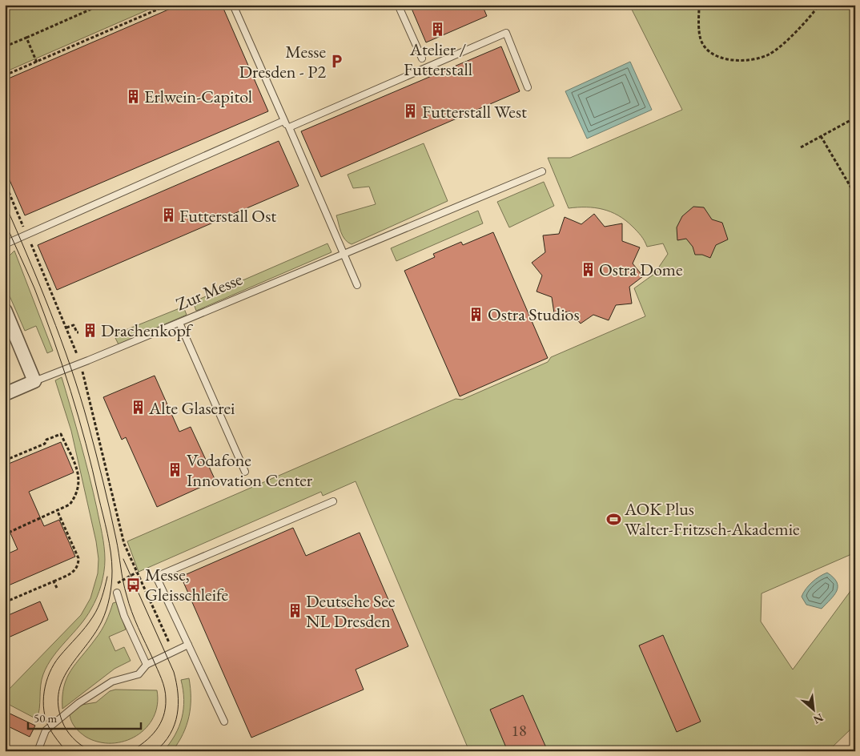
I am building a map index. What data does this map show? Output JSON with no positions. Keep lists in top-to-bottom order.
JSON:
{
  "streets": {
    "lane": ["Zur Messe"]
  },
  "places": {
    "building": [
      "Atelier / Futterstall",
      "Erlwein-Capitol",
      "Futterstall West",
      "Futterstall Ost",
      "Ostra Dome",
      "Ostra Studios",
      "Drachenkopf",
      "Alte Glaserei",
      "Vodafone Innovation Center",
      "Deutsche See NL Dresden"
    ],
    "parking": ["Messe Dresden - P2"],
    "sports": ["AOK Plus Walter-Fritzsch-Akademie"],
    "bus stop": ["Messe, Gleisschleife"]
  },
  "house_numbers": ["18"],
  "scale_bar": "50 m",
  "north": "bottom right"
}
